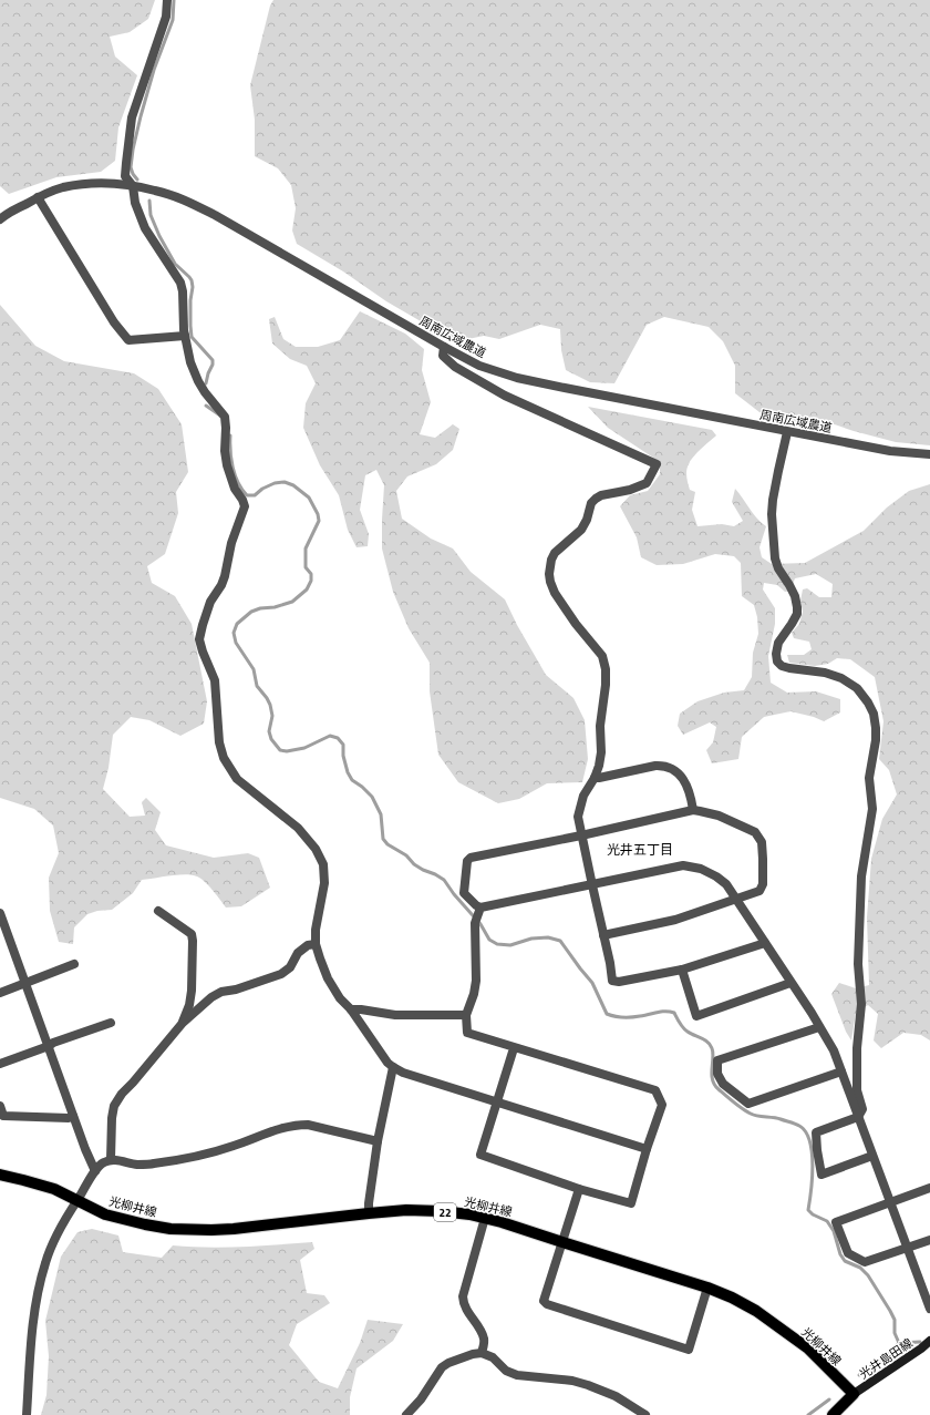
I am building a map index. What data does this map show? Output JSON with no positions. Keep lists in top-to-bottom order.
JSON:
{
  "streets": {
    "main road": ["光柳井線", "22", "光井島田線"],
    "street": ["周南広域農道"]
  },
  "crossings": [
    ["光柳井線", "光井島田線"]
  ],
  "districts": ["光井五丁目"]
}
